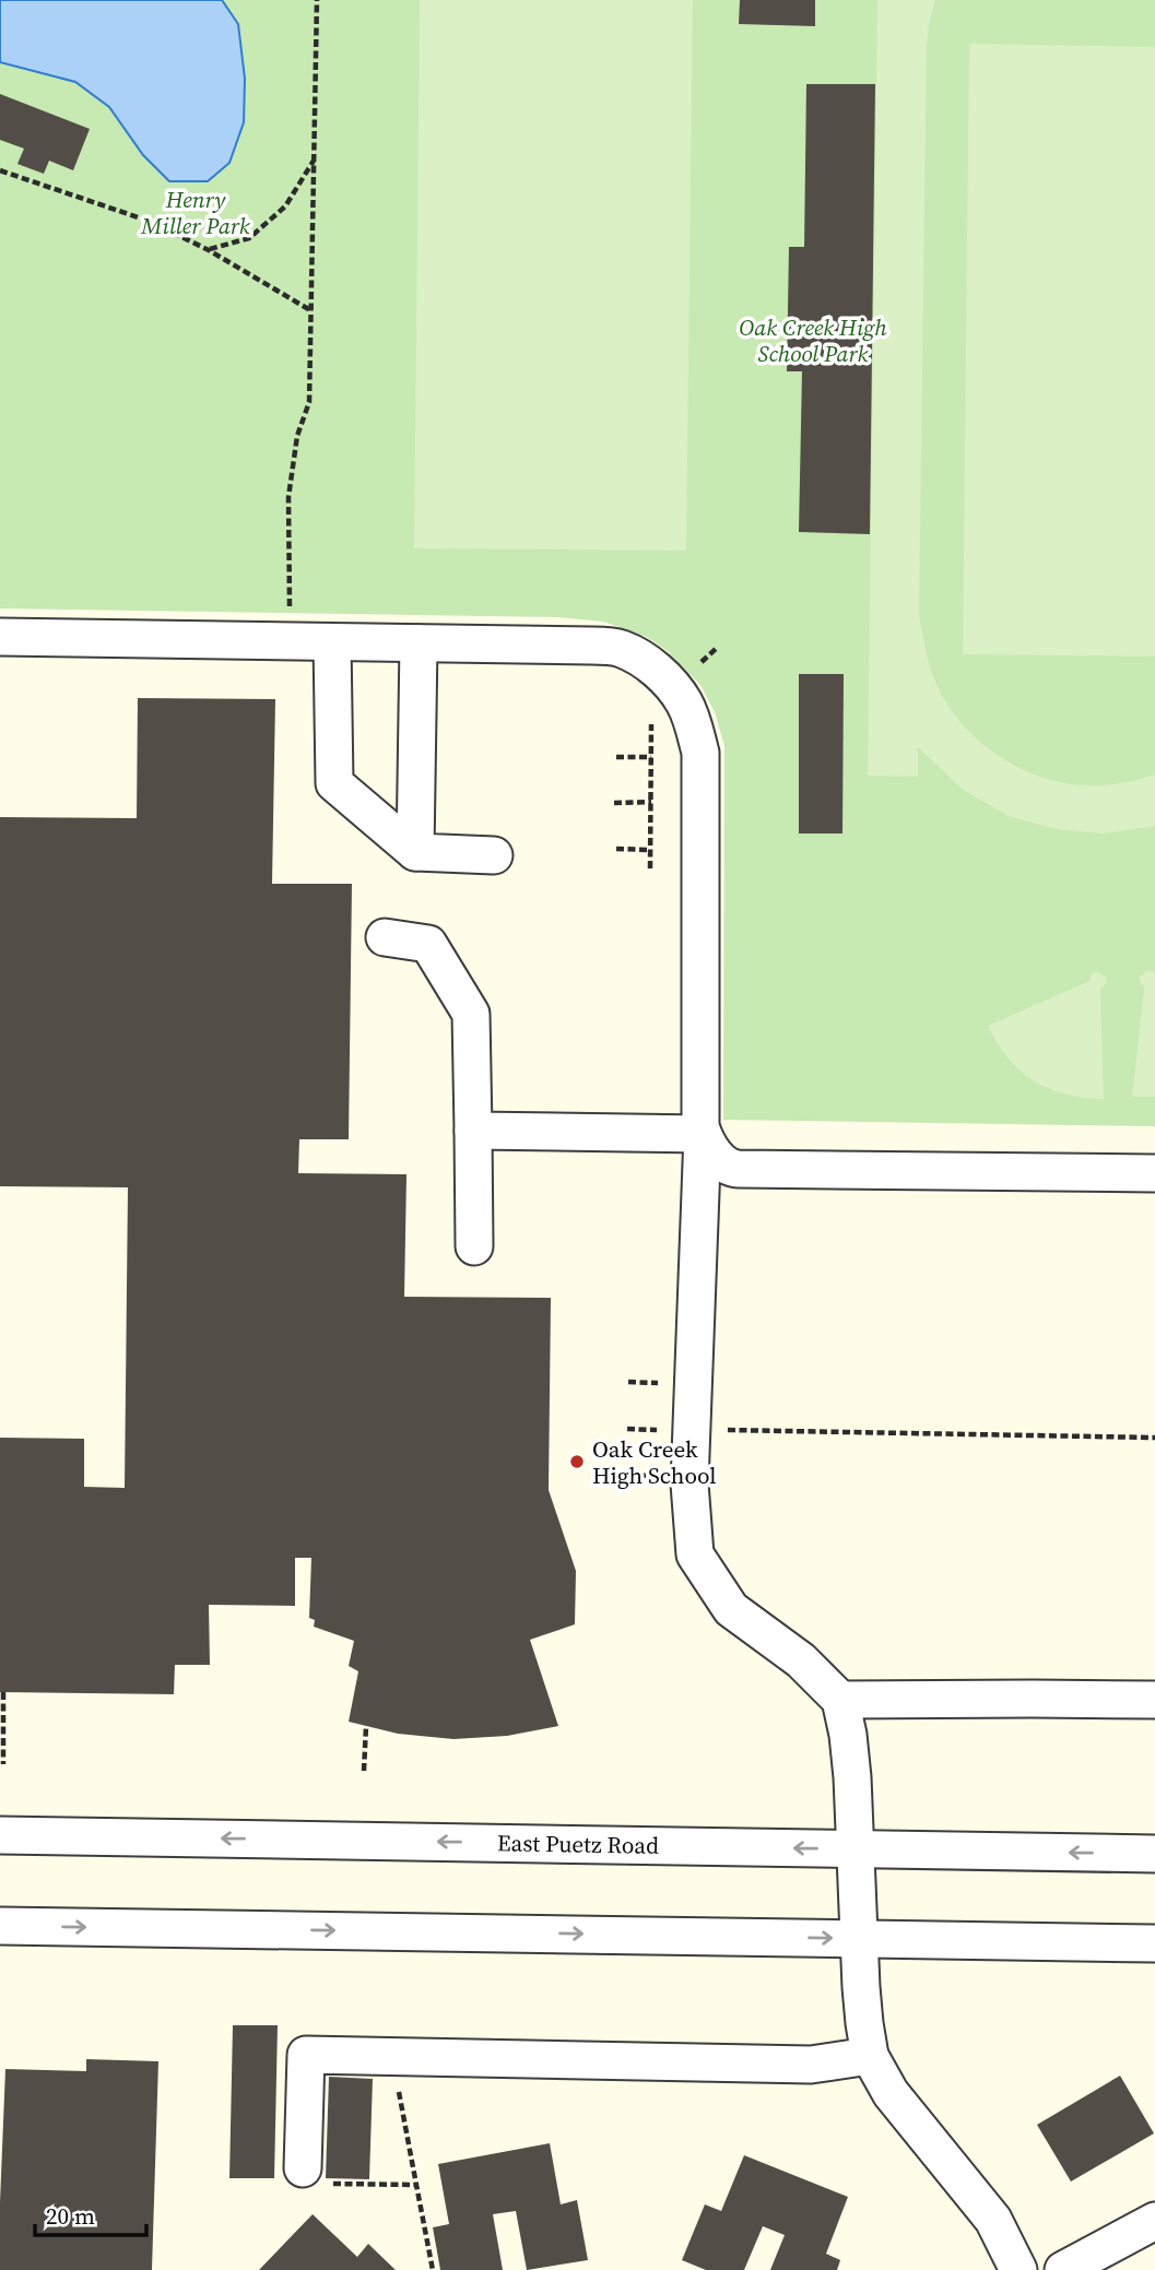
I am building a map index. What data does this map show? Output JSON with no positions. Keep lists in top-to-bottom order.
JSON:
{
  "streets": {
    "street": ["East Puetz Road"]
  },
  "parks": ["Henry Miller Park", "Oak Creek High School Park"],
  "places": ["Oak Creek High School"],
  "scale_bar": "20 m"
}
